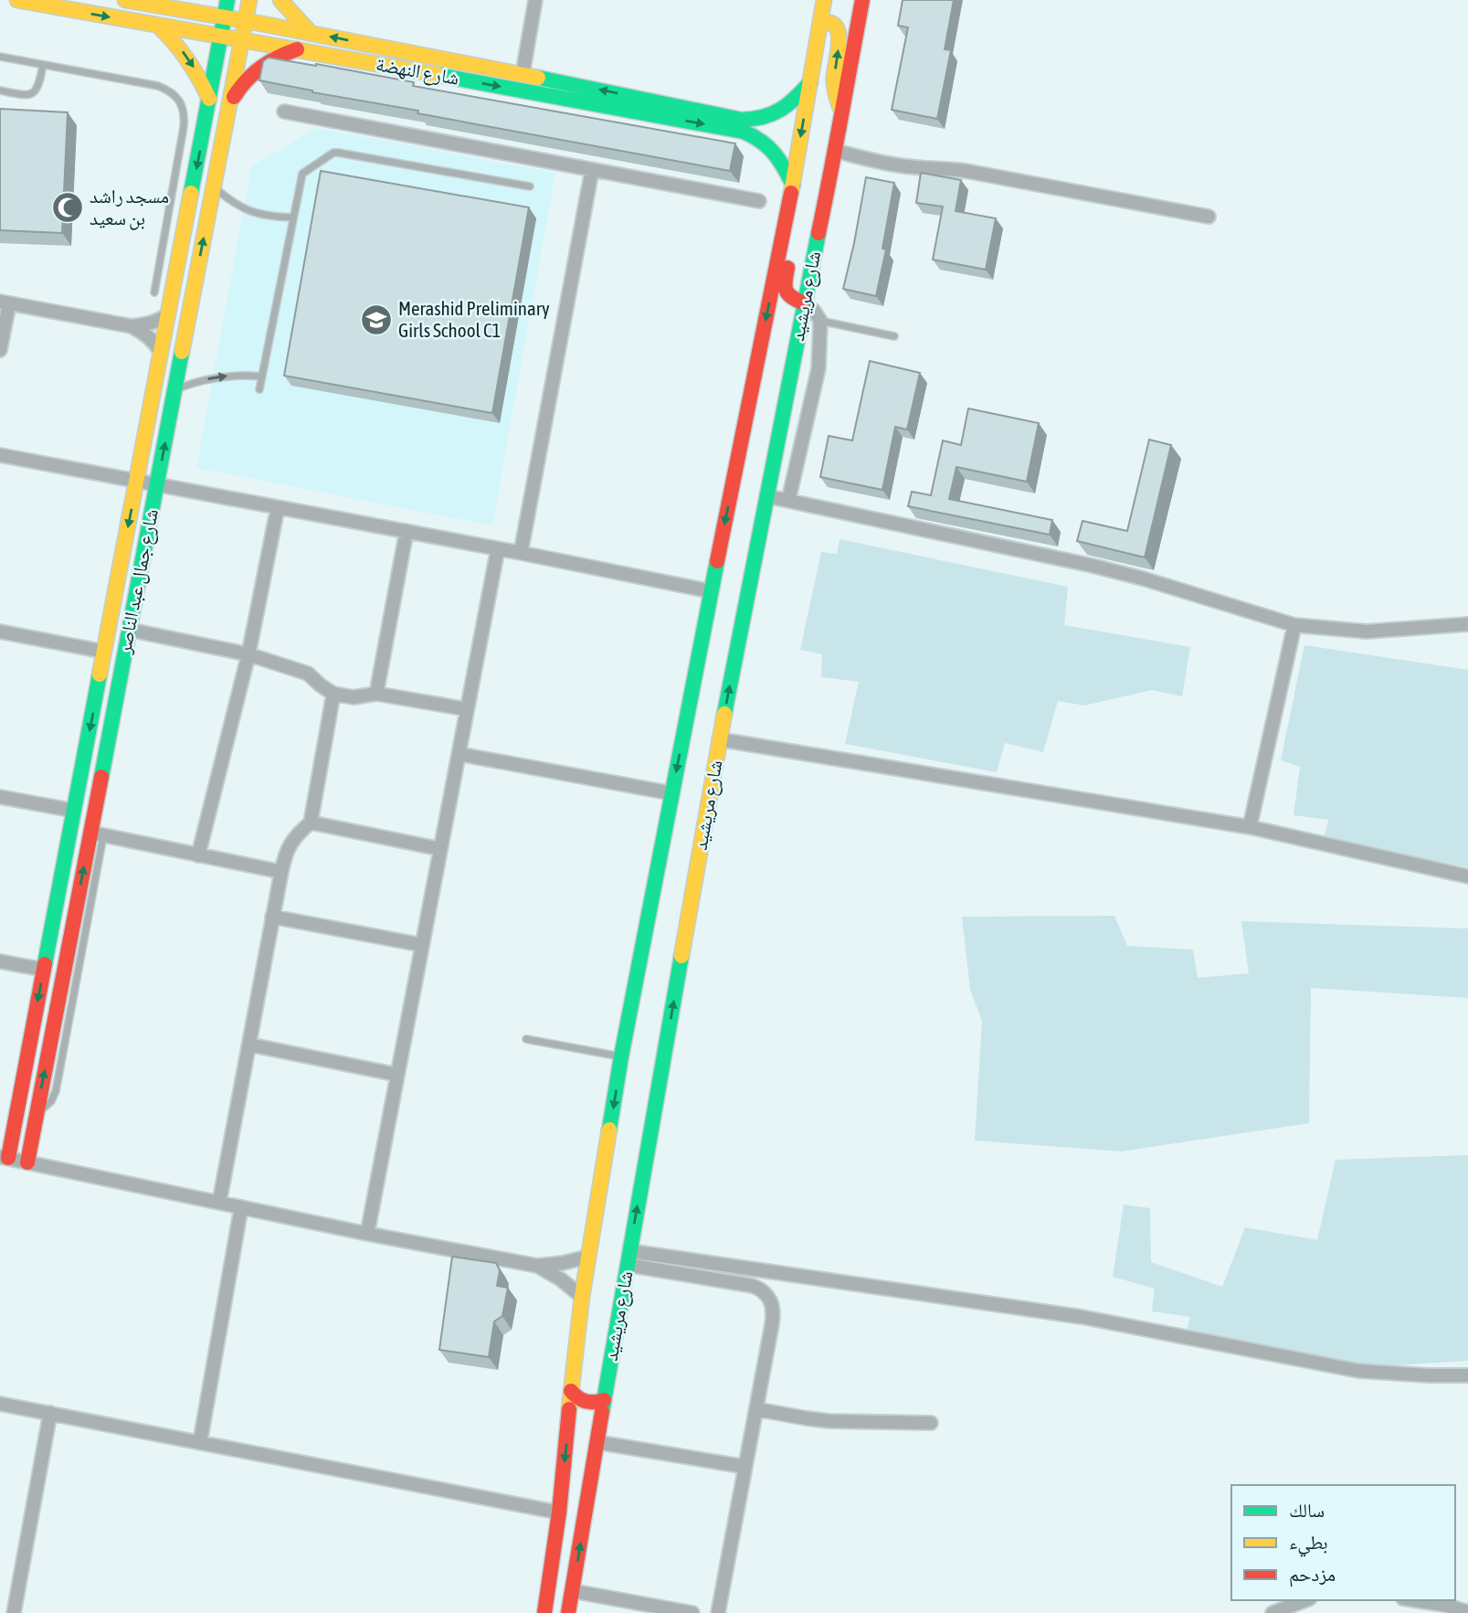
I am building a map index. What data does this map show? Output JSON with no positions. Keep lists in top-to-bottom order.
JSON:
{
  "streets": {
    "street": ["شارع النهضة", "شارع مريشيد", "شارع جمال عبد الناصر"]
  },
  "crossings": [
    ["شارع النهضة", "شارع مريشيد"],
    ["شارع النهضة", "شارع جمال عبد الناصر"]
  ],
  "places": {
    "mosque": ["مسجد راشد بن سعيد"],
    "school or university": ["Merashid Preliminary Girls School C1"]
  },
  "legend": ["سالك", "بطيء", "مزدحم"]
}
